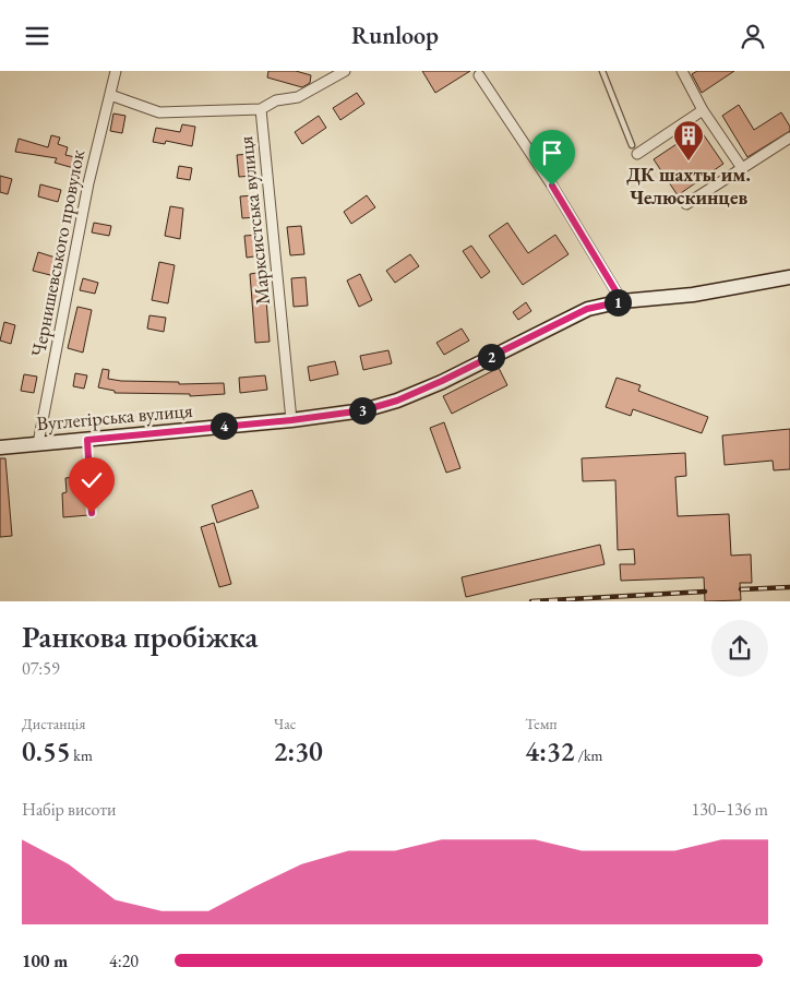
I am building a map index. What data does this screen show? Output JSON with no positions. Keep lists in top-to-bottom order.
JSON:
{
  "streets": {
    "street": ["Марксистська вулиця", "Чернишевського провулок", "Вуглегірська вулиця"]
  },
  "crossings": [
    ["Марксистська вулиця", "Вуглегірська вулиця"],
    ["Чернишевського провулок", "Вуглегірська вулиця"]
  ],
  "places": {
    "building": ["ДК шахты им. Челюскинцев"]
  },
  "page": {
    "header": "Runloop",
    "pins": [
      "1",
      "2",
      "3",
      "4"
    ],
    "heading": ["Ранкова пробіжка", "07:59"],
    "stats": [
      ["Дистанція", "0.55 km"],
      ["Час", "2:30"],
      ["Темп", "4:32 /km"]
    ],
    "chart": ["Набір висоти", "130–136 m"],
    "list": [
      {
        "name": "100 m",
        "note": "4:20"
      }
    ]
  }
}
